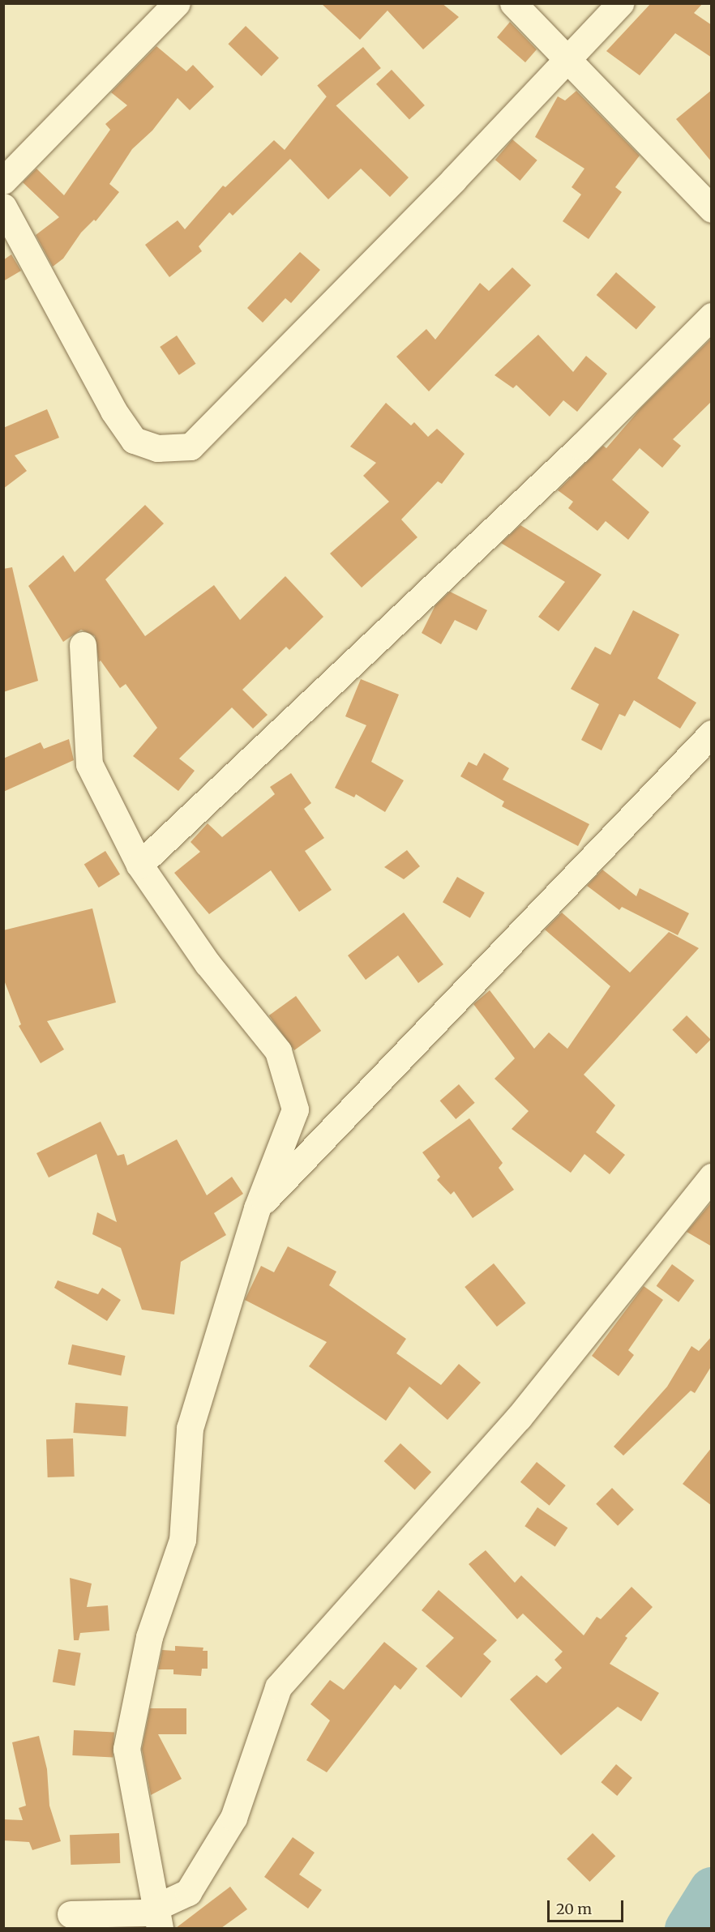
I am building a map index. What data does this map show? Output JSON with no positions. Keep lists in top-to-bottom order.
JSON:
{
  "scale_bar": "20 m"
}
